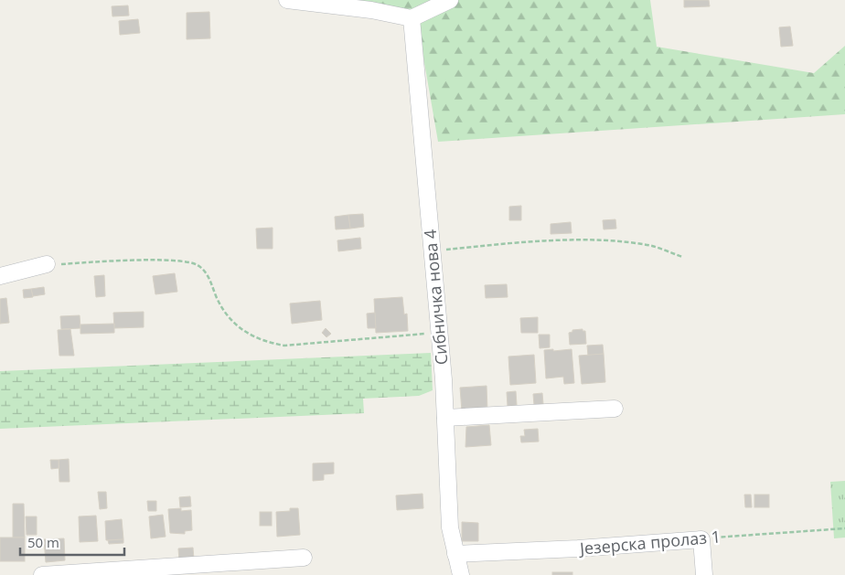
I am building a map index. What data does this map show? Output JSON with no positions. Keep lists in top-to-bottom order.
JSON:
{
  "streets": {
    "street": ["Сибничка нова 4", "Језерска пролаз 1"]
  },
  "crossings": [
    ["Сибничка нова 4", "Језерска пролаз 1"]
  ],
  "scale_bar": "50 m"
}
